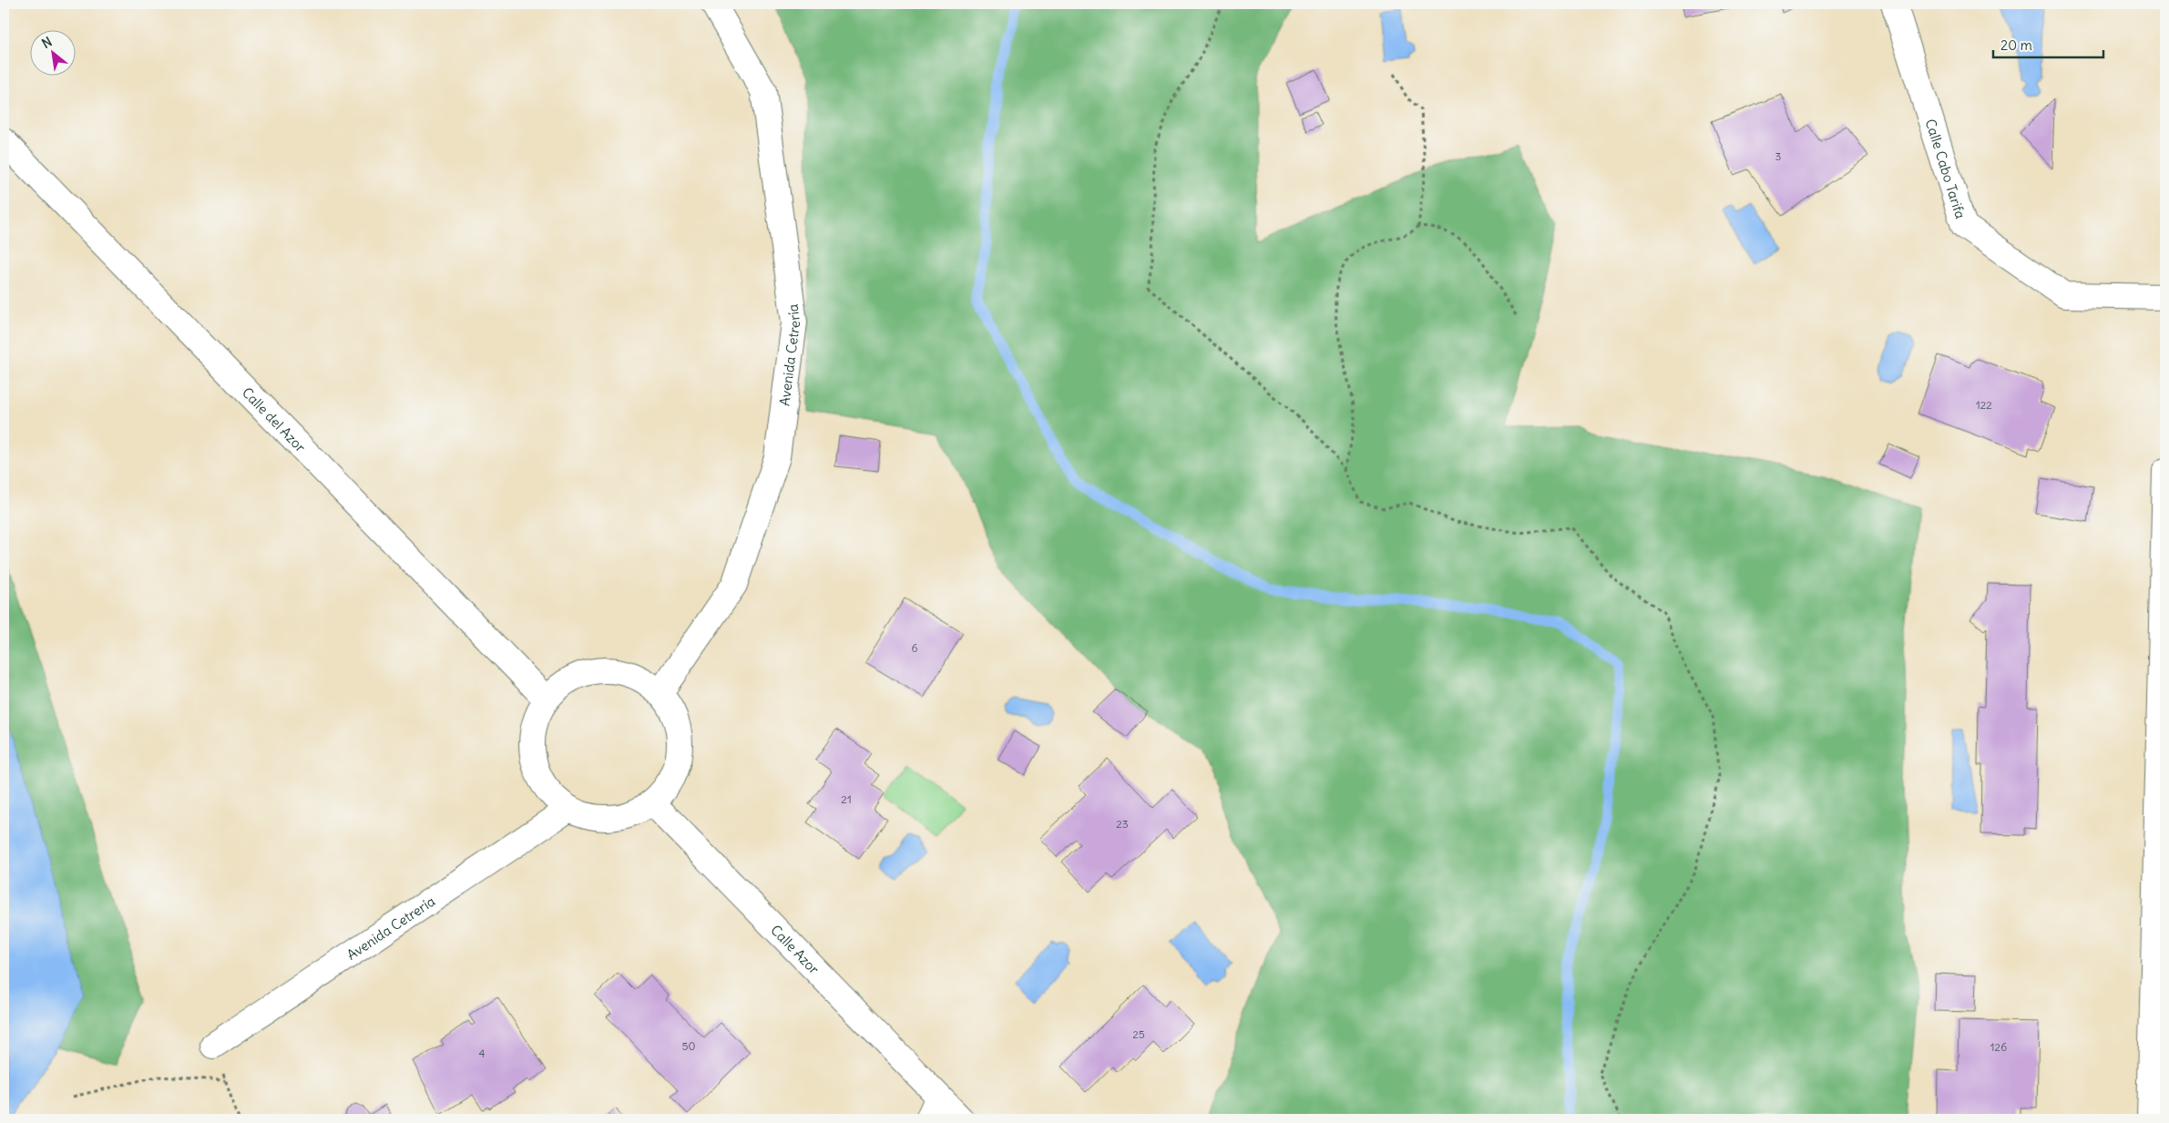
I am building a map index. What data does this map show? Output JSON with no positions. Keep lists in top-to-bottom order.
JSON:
{
  "streets": {
    "street": [
      "Calle Cabo Tarifa",
      "Avenida Cetrería",
      "Calle del Azor",
      "Calle Azor"
    ]
  },
  "crossings": [
    ["Avenida Cetrería", "Calle del Azor"],
    ["Avenida Cetrería", "Calle Azor"],
    ["Calle del Azor", "Calle Azor"]
  ],
  "house_numbers": [
    "3",
    "122",
    "6",
    "21",
    "23",
    "25",
    "50",
    "126",
    "4"
  ],
  "scale_bar": "20 m",
  "north": "top left"
}
